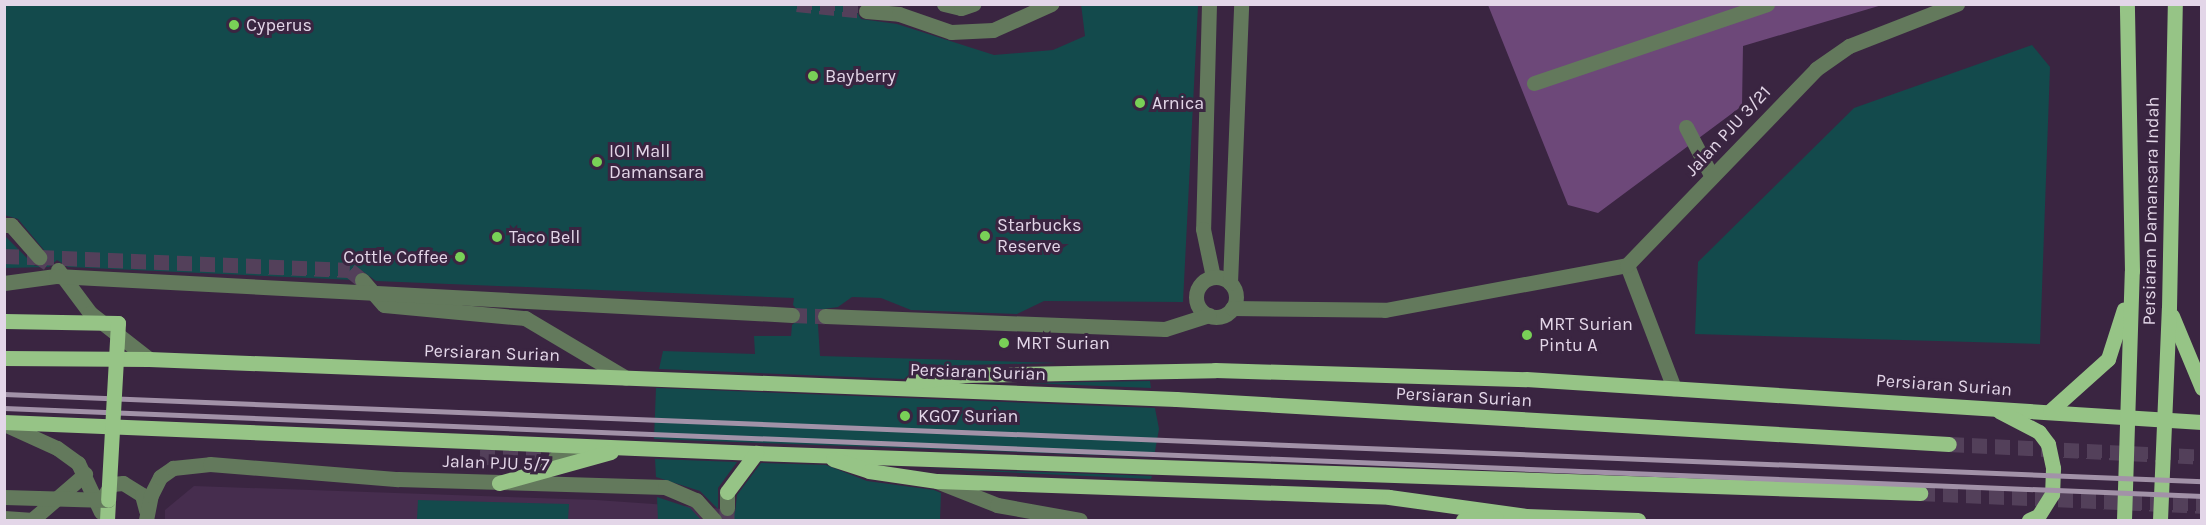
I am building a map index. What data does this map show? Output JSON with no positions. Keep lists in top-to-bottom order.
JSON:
{
  "streets": {
    "main road": ["Persiaran Damansara Indah", "Persiaran Surian"],
    "street": ["Jalan PJU 3/21", "Jalan PJU 5/7"]
  },
  "crossings": [
    ["Persiaran Damansara Indah", "Persiaran Surian"]
  ],
  "places": [
    "Cyperus",
    "Bayberry",
    "Arnica",
    "IOI Mall Damansara",
    "Starbucks Reserve",
    "Taco Bell",
    "Cottle Coffee",
    "MRT Surian Pintu A",
    "MRT Surian",
    "KG07 Surian"
  ]
}
